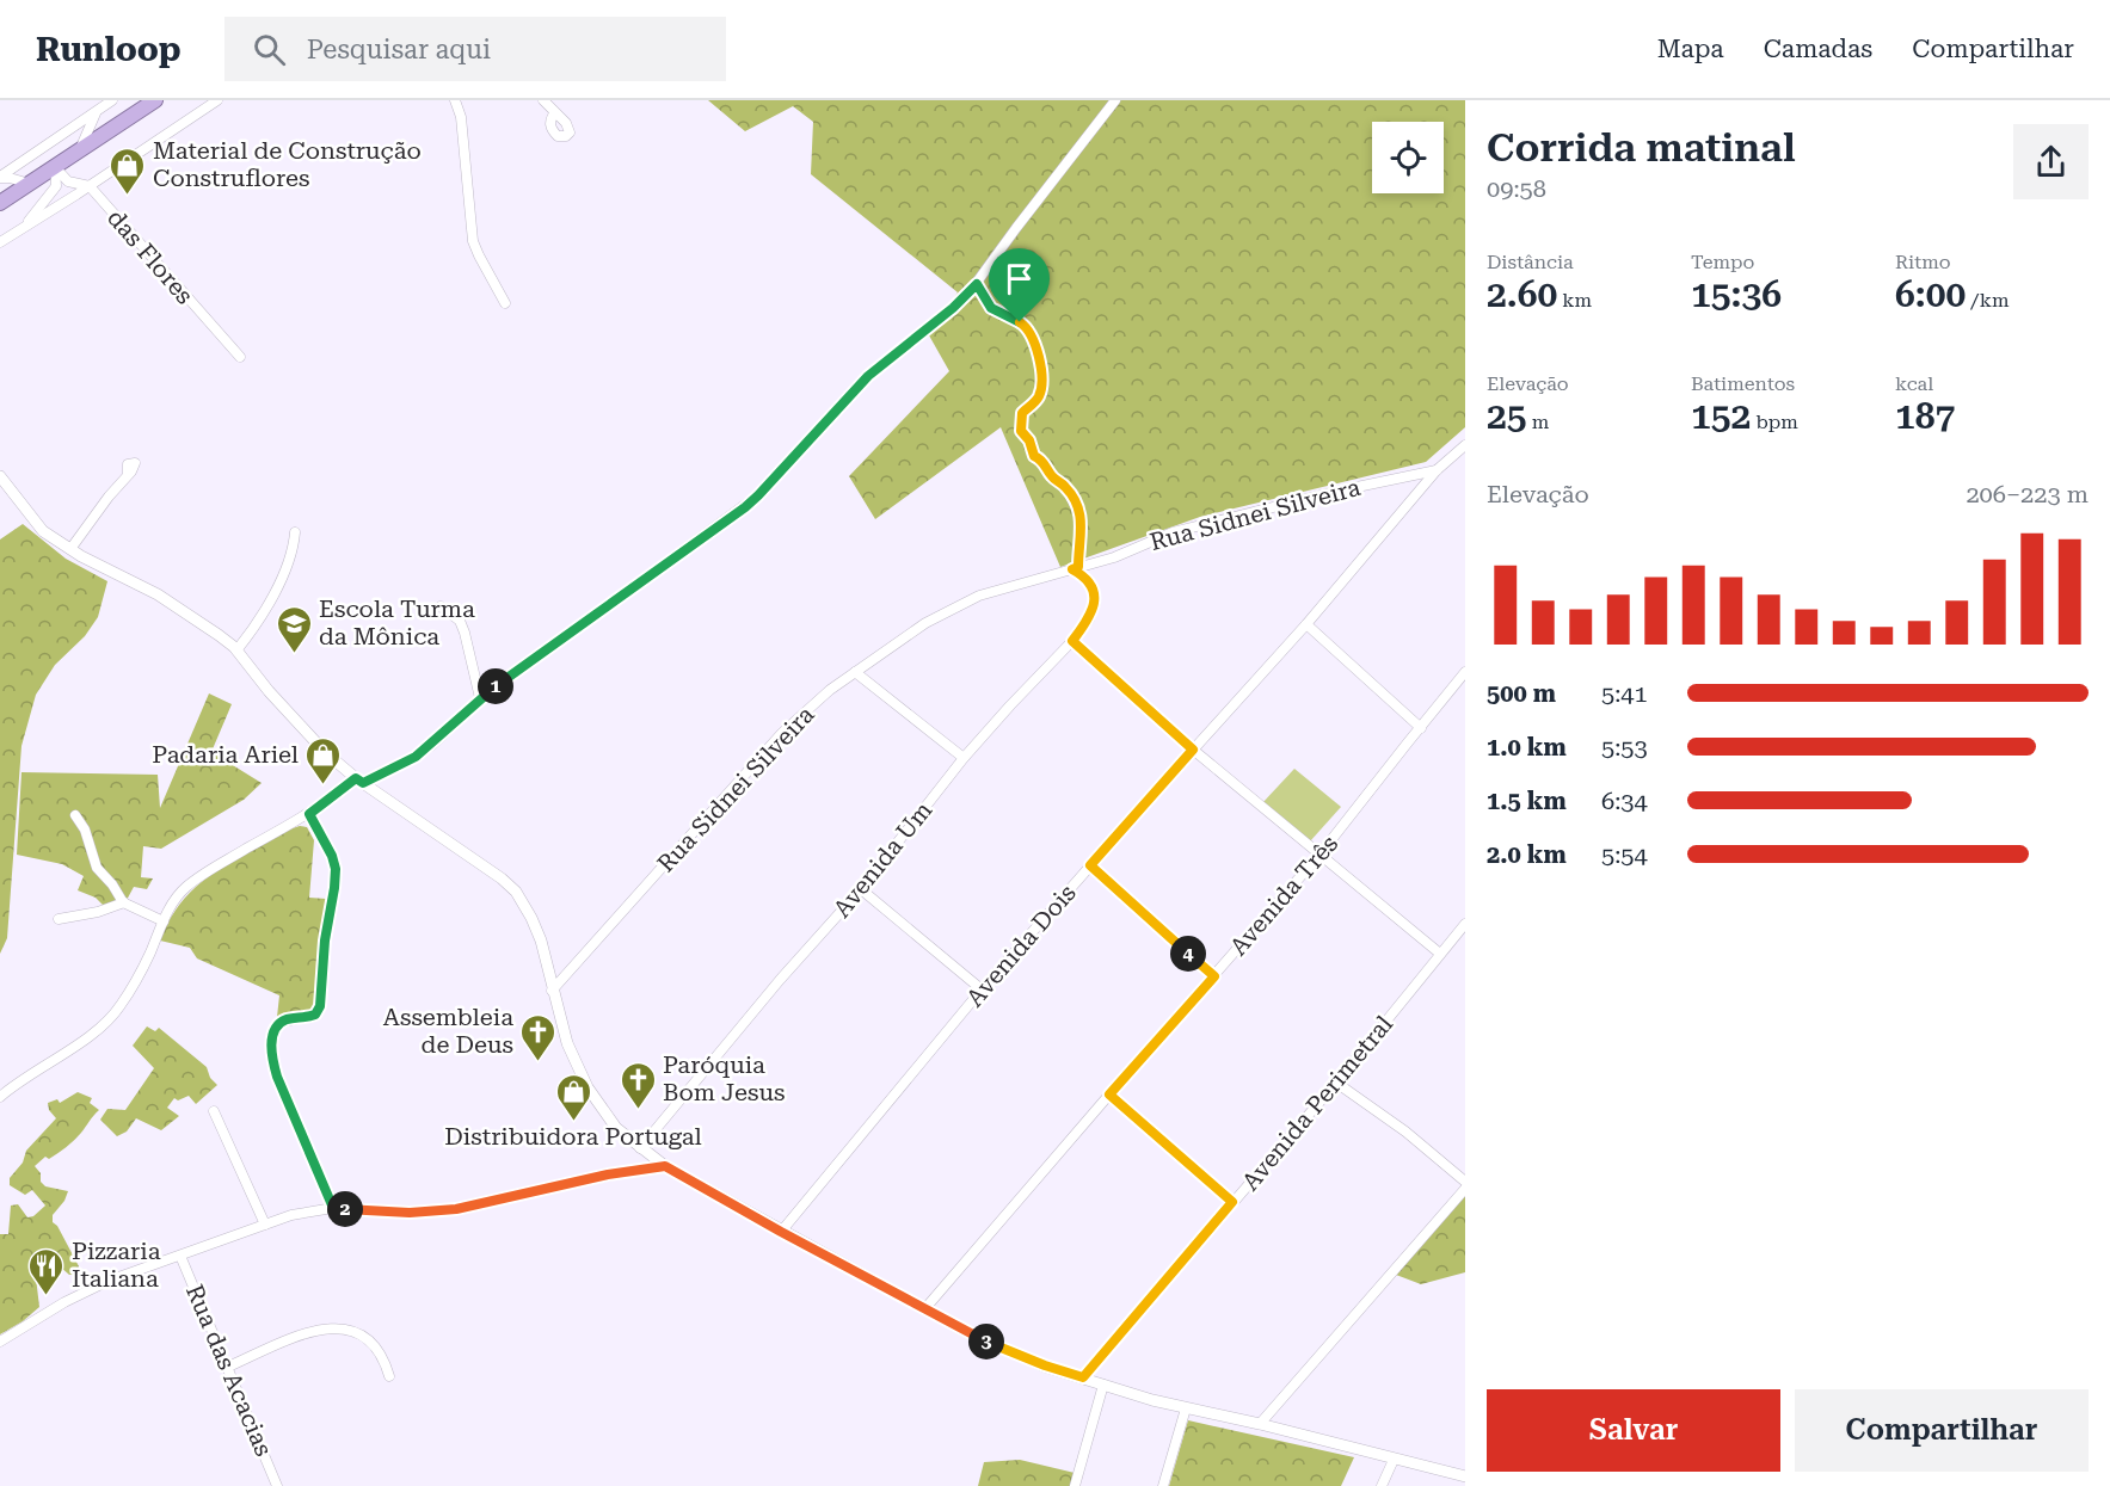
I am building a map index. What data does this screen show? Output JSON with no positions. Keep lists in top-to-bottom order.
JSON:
{
  "streets": {
    "street": [
      "das Flores",
      "Rua Sidnei Silveira",
      "Avenida Um",
      "Avenida Três",
      "Avenida Dois",
      "Avenida Perimetral",
      "Rua das Acacias"
    ]
  },
  "crossings": [
    ["Rua Sidnei Silveira", "Avenida Um"],
    ["Rua Sidnei Silveira", "Avenida Dois"]
  ],
  "places": {
    "shop": ["Material de Construção Construflores", "Padaria Ariel", "Distribuidora Portugal"],
    "school or university": ["Escola Turma da Mônica"],
    "church": ["Assembleia de Deus", "Paróquia Bom Jesus"],
    "restaurant": ["Pizzaria Italiana"]
  },
  "page": {
    "header": "Runloop",
    "search": "Pesquisar aqui",
    "nav": ["Mapa", "Camadas", "Compartilhar"],
    "heading": ["Corrida matinal", "09:58"],
    "stats": [
      ["Distância", "2.60 km"],
      ["Tempo", "15:36"],
      ["Ritmo", "6:00 /km"],
      ["Elevação", "25 m"],
      ["Batimentos", "152 bpm"],
      ["kcal", "187"]
    ],
    "chart": ["Elevação", "206–223 m"],
    "list": [
      {
        "name": "500 m",
        "note": "5:41"
      },
      {
        "name": "1.0 km",
        "note": "5:53"
      },
      {
        "name": "1.5 km",
        "note": "6:34"
      },
      {
        "name": "2.0 km",
        "note": "5:54"
      }
    ],
    "pins": [
      "1",
      "4",
      "2",
      "3"
    ],
    "buttons": ["Salvar", "Compartilhar"]
  }
}
